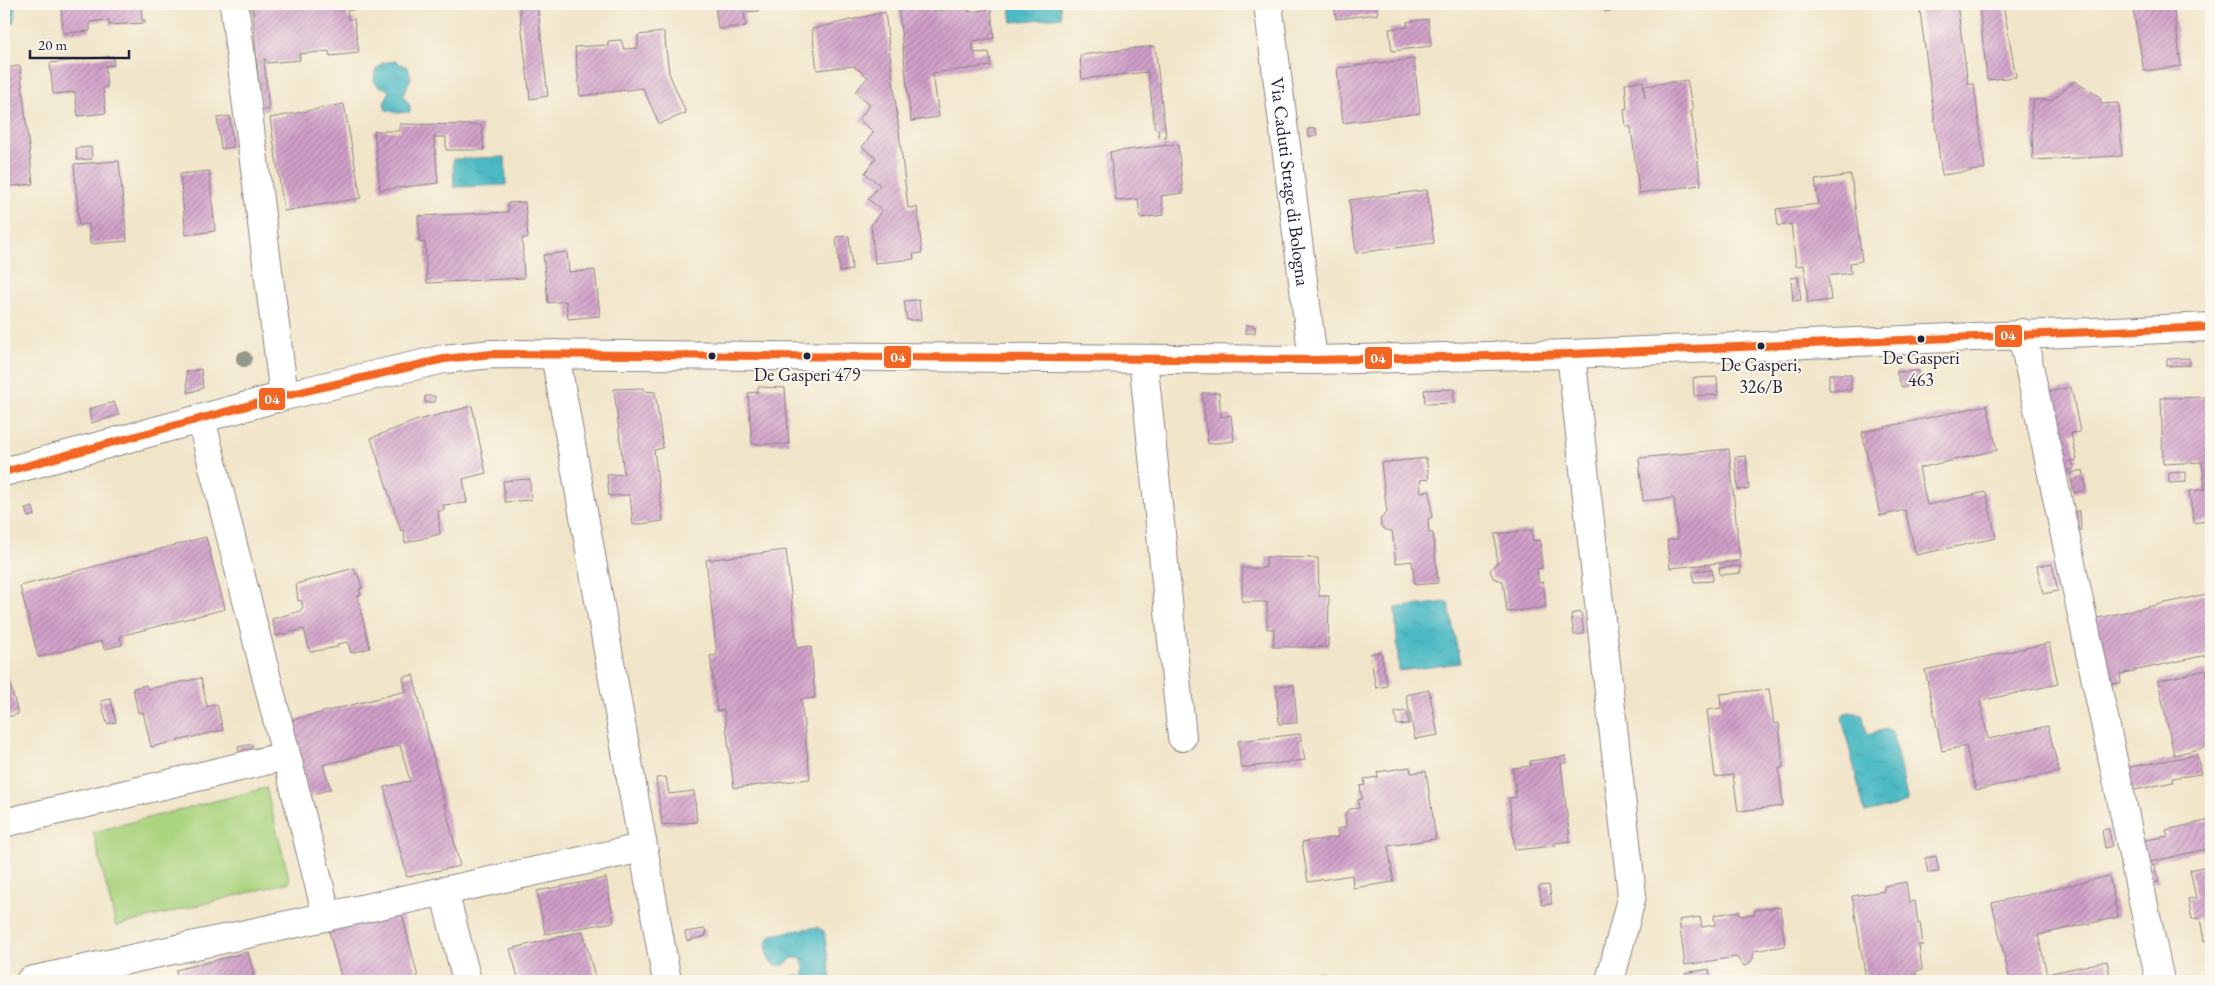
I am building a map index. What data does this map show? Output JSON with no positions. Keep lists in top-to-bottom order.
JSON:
{
  "streets": {
    "street": ["Via Caduti Strage di Bologna"]
  },
  "places": ["De Gasperi 463", "De Gasperi, 326/B", "De Gasperi 479"],
  "lines": ["transit line 04"],
  "scale_bar": "20 m"
}
